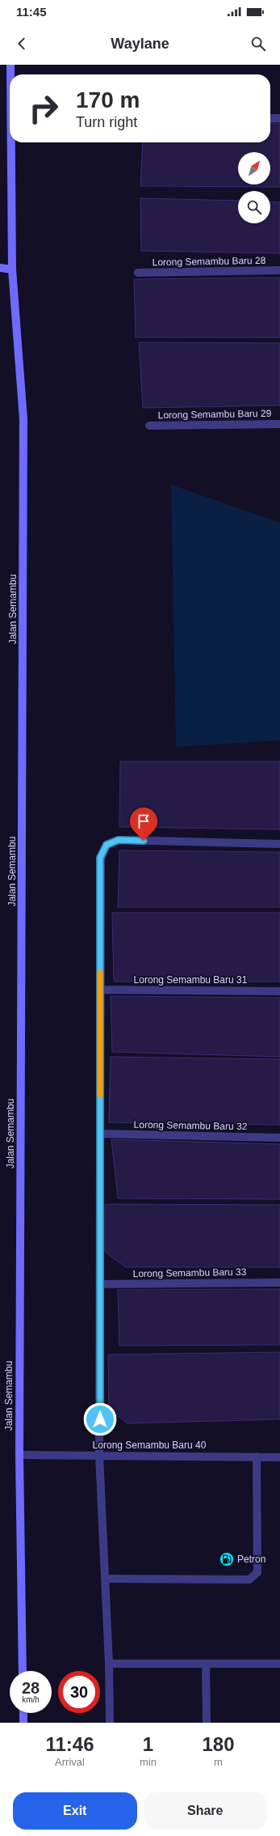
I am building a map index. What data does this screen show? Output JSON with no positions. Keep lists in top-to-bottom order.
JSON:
{
  "streets": {
    "main road": ["Jalan Semambu"],
    "street": [
      "Lorong Semambu Baru 28",
      "Lorong Semambu Baru 29",
      "Lorong Semambu Baru 31",
      "Lorong Semambu Baru 32",
      "Lorong Semambu Baru 33",
      "Lorong Semambu Baru 40"
    ]
  },
  "crossings": [
    ["Jalan Semambu", "Lorong Semambu Baru 40"]
  ],
  "places": {
    "fuel station": ["Petron"]
  },
  "north": "top right",
  "page": {
    "status": "11:45",
    "header": "Waylane",
    "turn": ["170 m", "Turn right"],
    "speed": "28 km/h",
    "limit": "30",
    "eta": [
      "11:46",
      "Arrival",
      "1",
      "min",
      "180",
      "m"
    ],
    "buttons": ["Exit", "Share"]
  }
}
